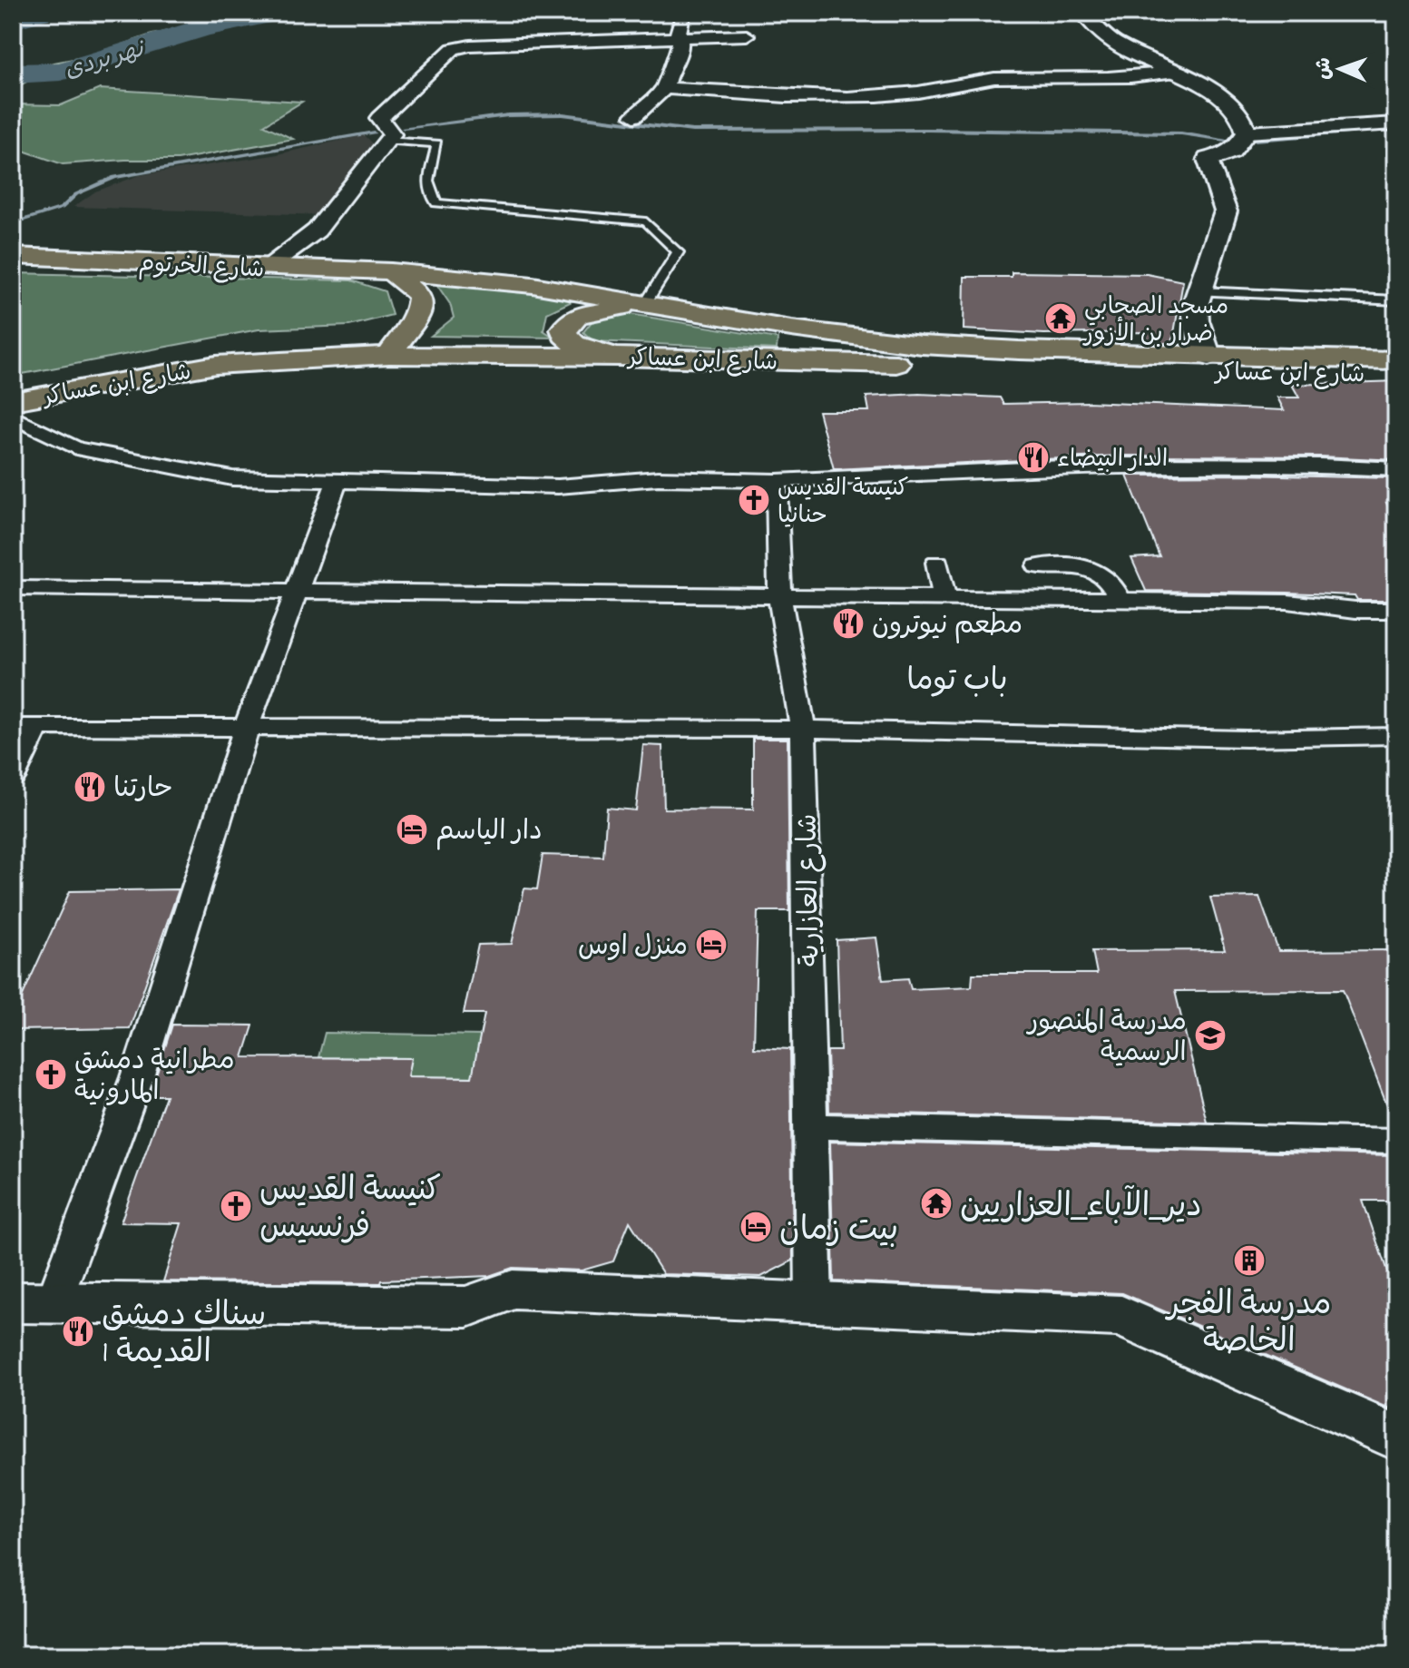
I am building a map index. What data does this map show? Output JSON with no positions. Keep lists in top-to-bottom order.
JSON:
{
  "streets": {
    "main road": ["شارع الخرتوم", "شارع ابن عساكر"],
    "street": ["شارع العازارية"]
  },
  "crossings": [
    ["شارع الخرتوم", "شارع ابن عساكر"]
  ],
  "districts": ["باب توما"],
  "water": ["نهر بردى"],
  "places": {
    "temple": ["مسجد الصحابي ضرار بن الأزور", "دير_الآباء_العزاريين"],
    "restaurant": [
      "الدار البيضاء",
      "مطعم نيوترون",
      "حارتنا",
      "سناك دمشق القديمة 1"
    ],
    "church": ["كنيسة القديس حنانيا", "مطرانية دمشق المارونية", "كنيسة القديس فرنسيس"],
    "hotel": ["دار الياسم", "منزل اوس", "بيت زمان"],
    "school or university": ["مدرسة المنصور الرسمية"],
    "building": ["مدرسة الفجر الخاصة"]
  },
  "north": "left"
}
